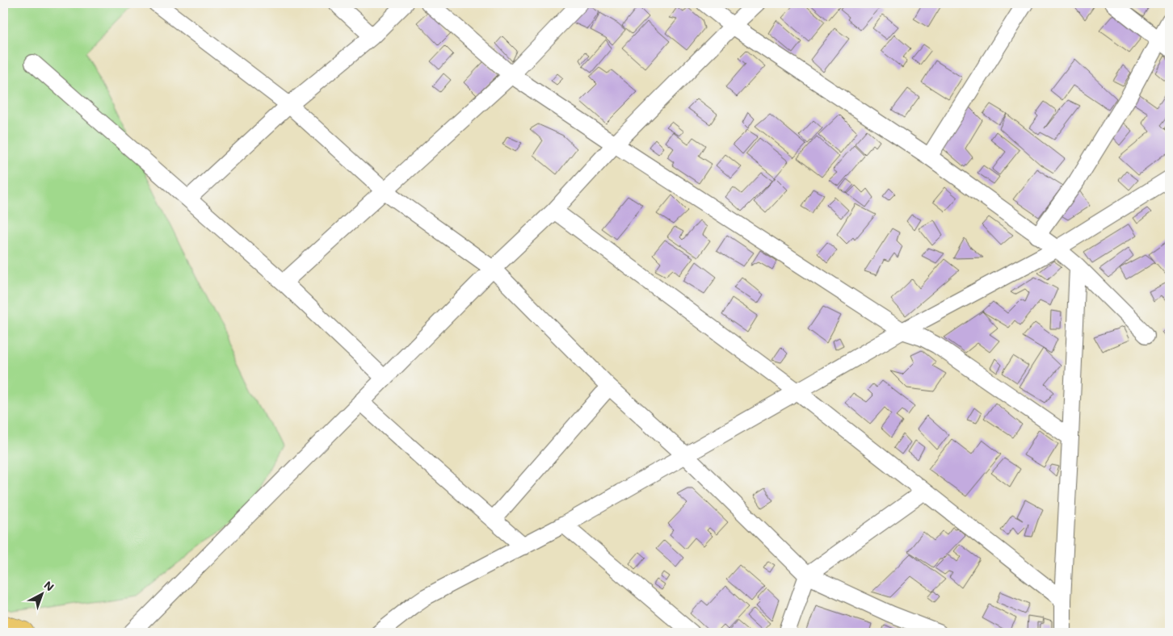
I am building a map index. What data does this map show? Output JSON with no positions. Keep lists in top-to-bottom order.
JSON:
{
  "north": "top right"
}
